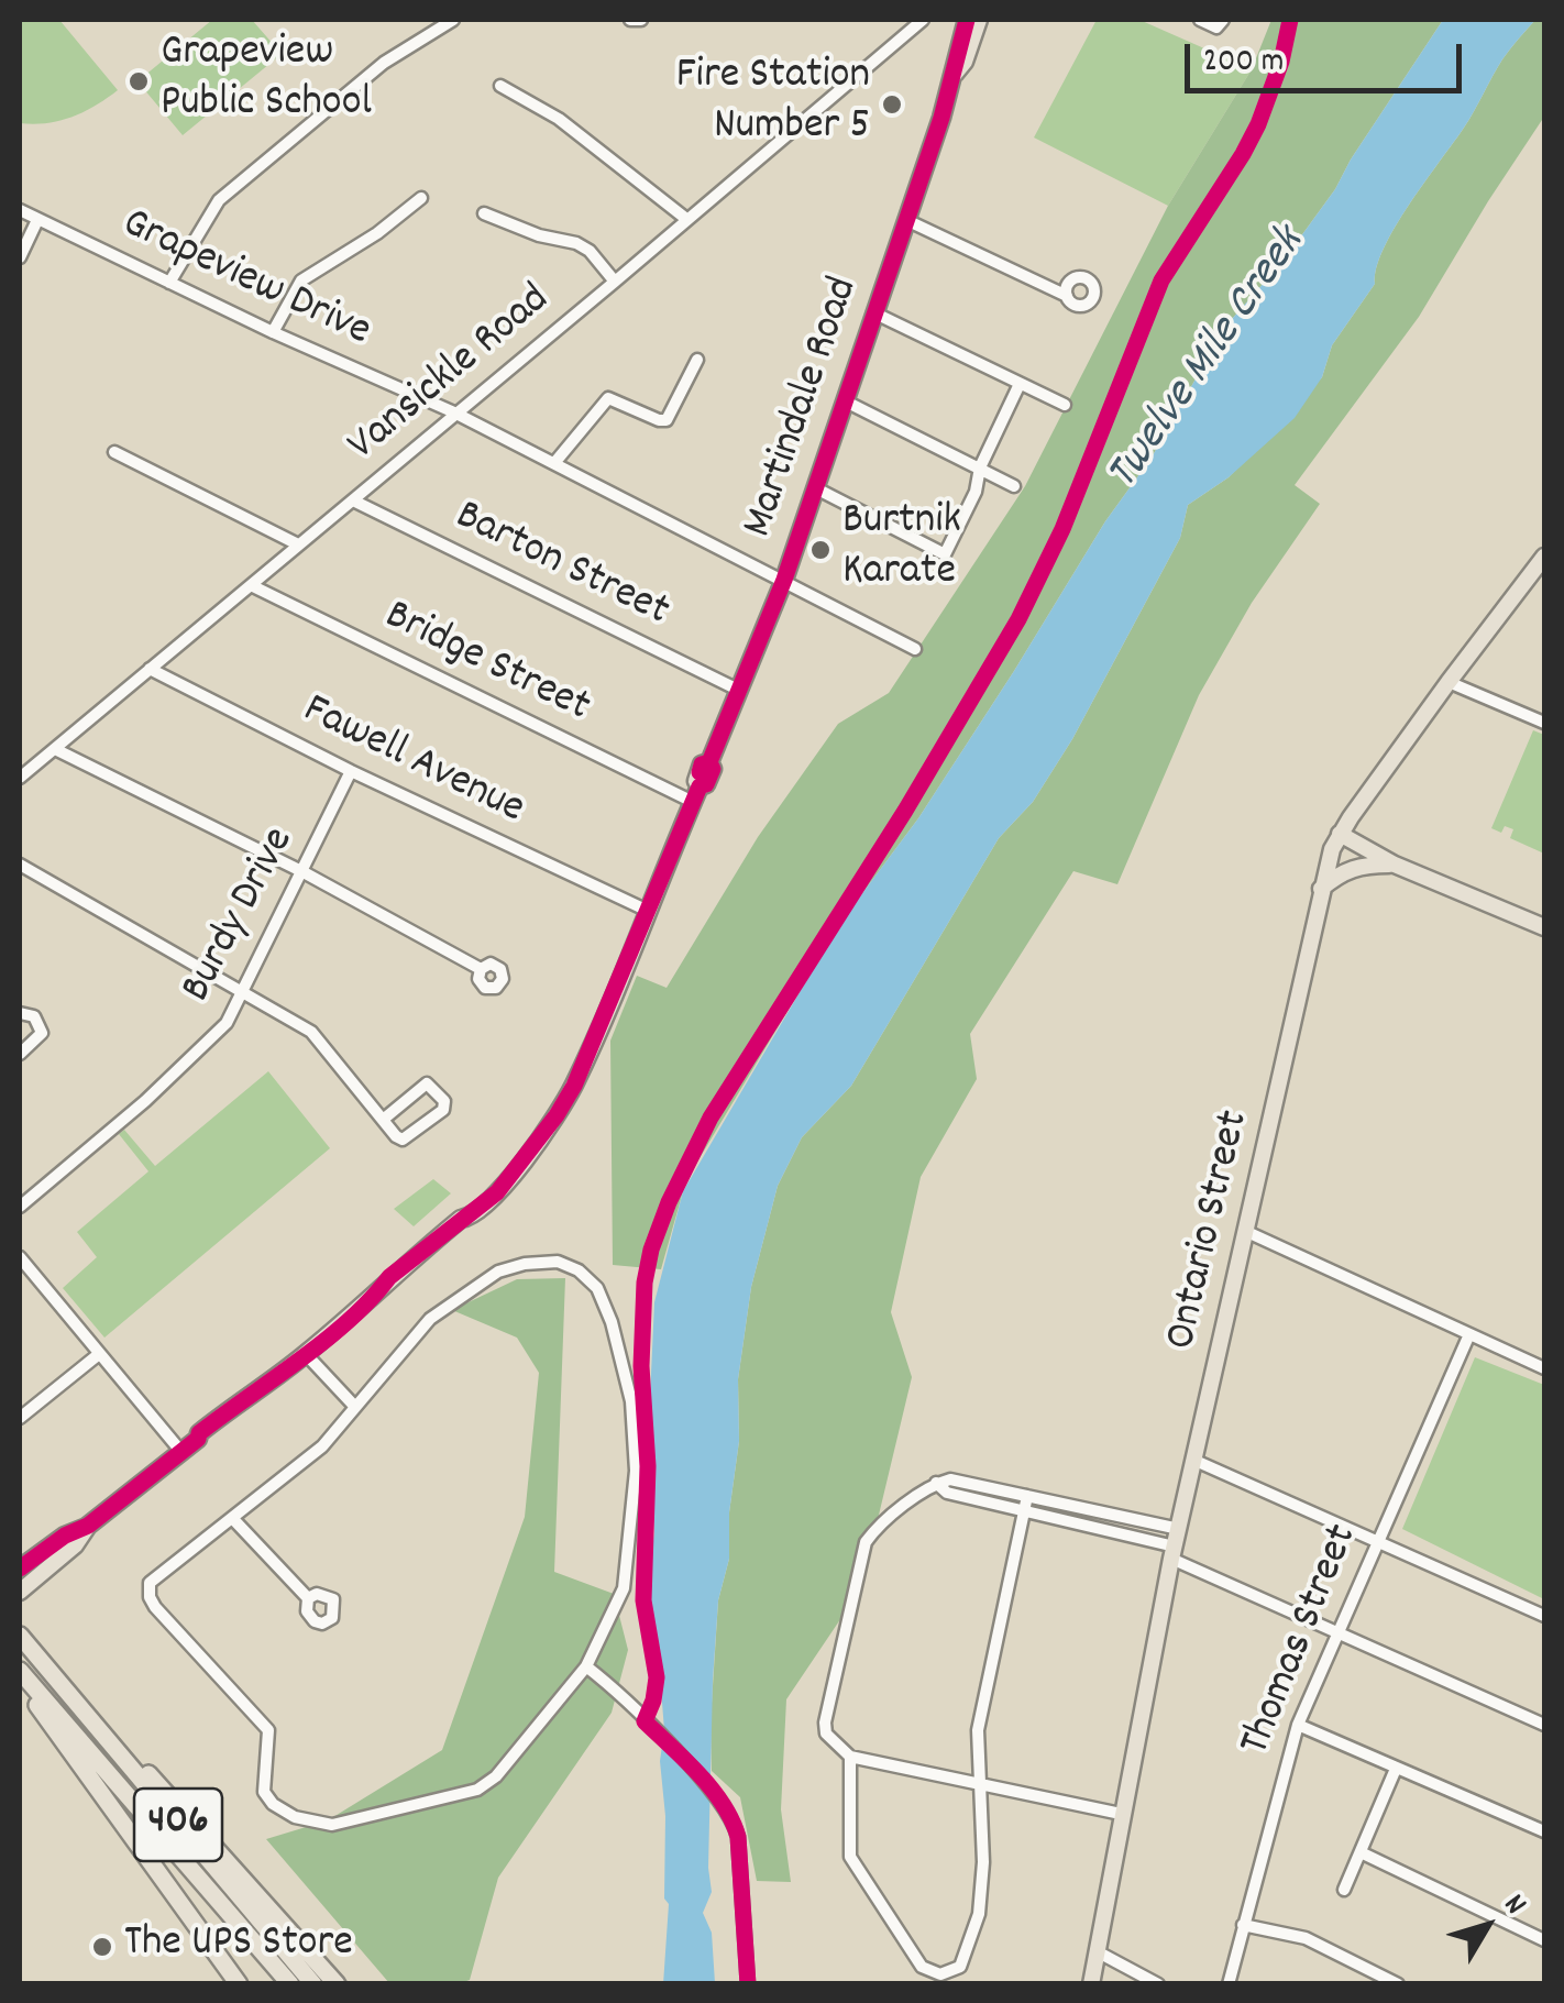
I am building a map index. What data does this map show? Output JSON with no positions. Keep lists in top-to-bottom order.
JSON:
{
  "streets": {
    "highway": ["406"],
    "main road": ["Martindale Road", "Ontario Street"],
    "street": [
      "Grapeview Drive",
      "Vansickle Road",
      "Barton Street",
      "Bridge Street",
      "Fawell Avenue",
      "Burdy Drive",
      "Thomas Street"
    ]
  },
  "crossings": [
    ["Grapeview Drive", "Vansickle Road"],
    ["Grapeview Drive", "Martindale Road"],
    ["Vansickle Road", "Barton Street"],
    ["Vansickle Road", "Bridge Street"],
    ["Vansickle Road", "Fawell Avenue"],
    ["Martindale Road", "Barton Street"],
    ["Martindale Road", "Bridge Street"],
    ["Martindale Road", "Fawell Avenue"],
    ["Fawell Avenue", "Burdy Drive"]
  ],
  "water": ["Twelve Mile Creek"],
  "places": [
    "Grapeview Public School",
    "Fire Station Number 5",
    "Burtnik Karate",
    "The UPS Store"
  ],
  "scale_bar": "200 m",
  "north": "top right"
}
